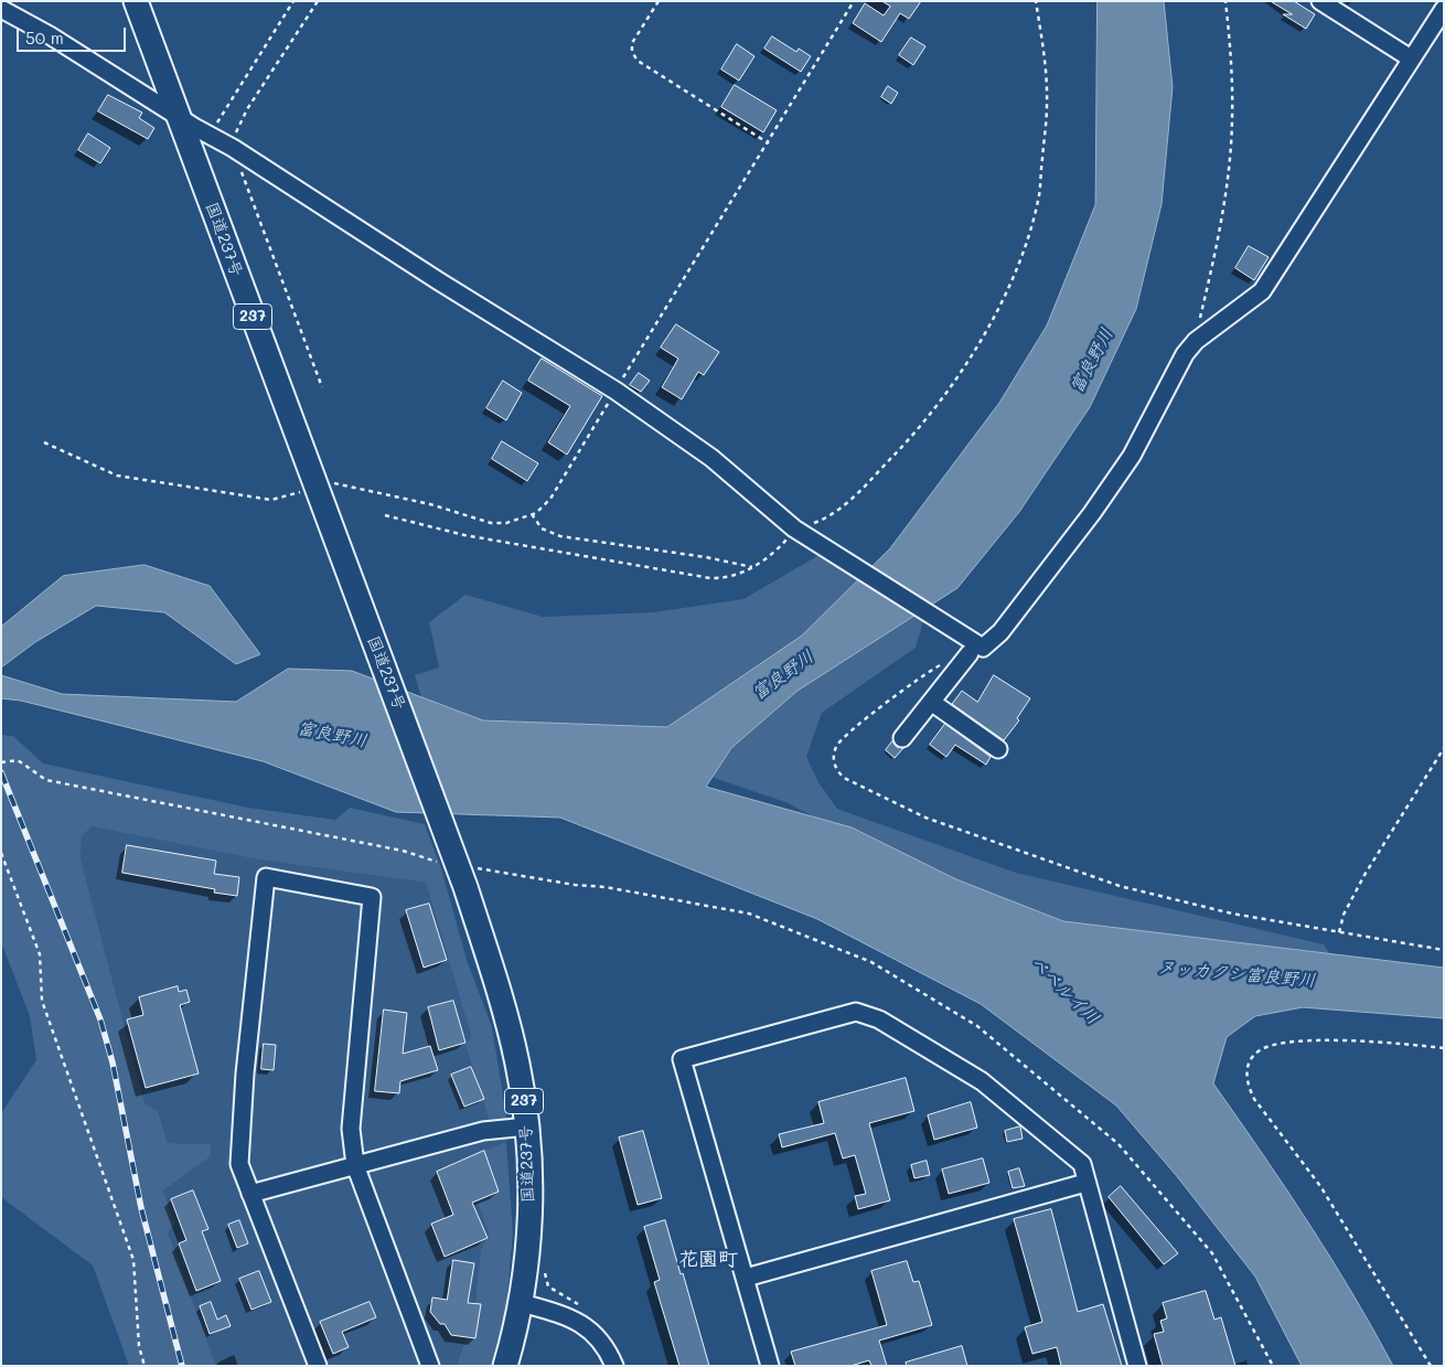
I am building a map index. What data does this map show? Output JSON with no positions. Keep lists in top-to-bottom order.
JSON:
{
  "streets": {
    "highway": ["国道237号", "237"]
  },
  "districts": ["花園町"],
  "water": ["富良野川", "ヌッカクシ富良野川", "ベベルイ川"],
  "scale_bar": "50 m"
}
